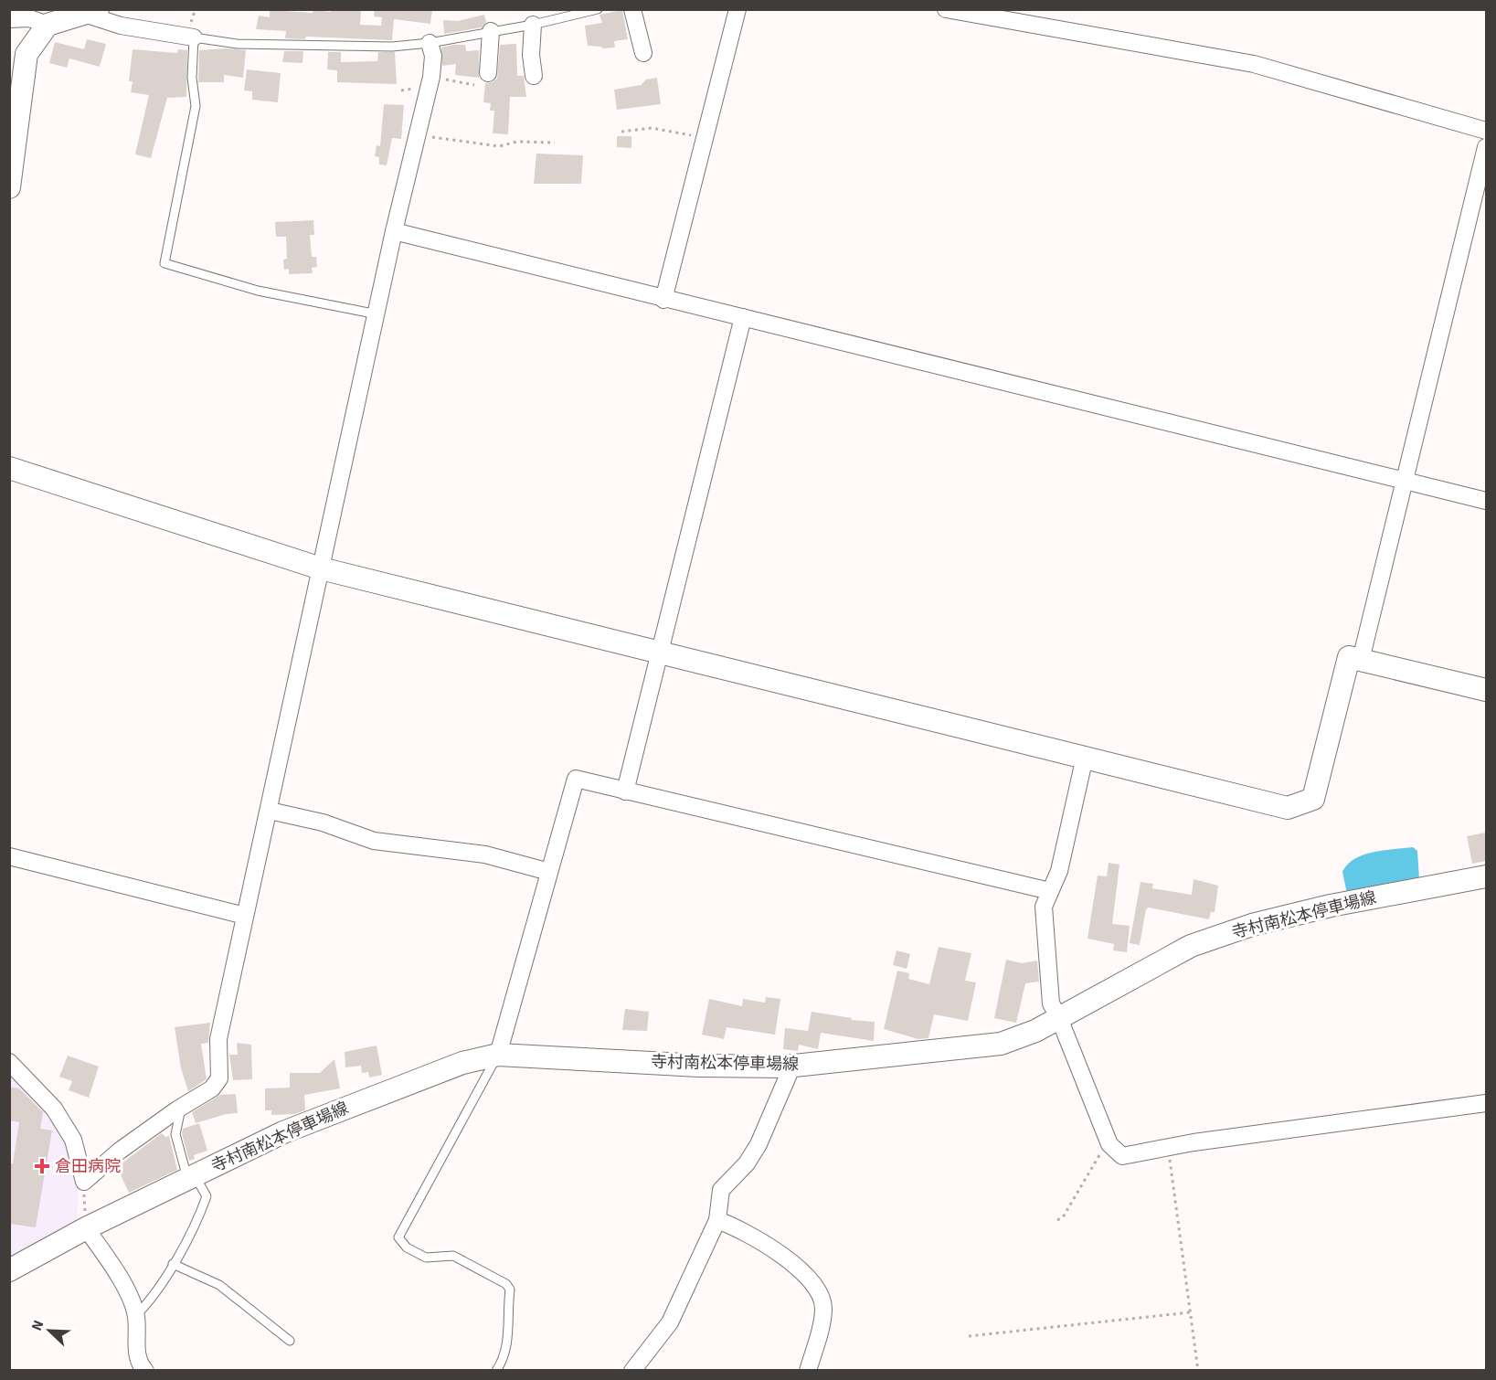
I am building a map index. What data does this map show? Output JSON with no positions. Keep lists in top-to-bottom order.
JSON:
{
  "streets": {
    "street": ["寺村南松本停車場線"]
  },
  "places": {
    "health": ["倉田病院"]
  },
  "north": "top left"
}
